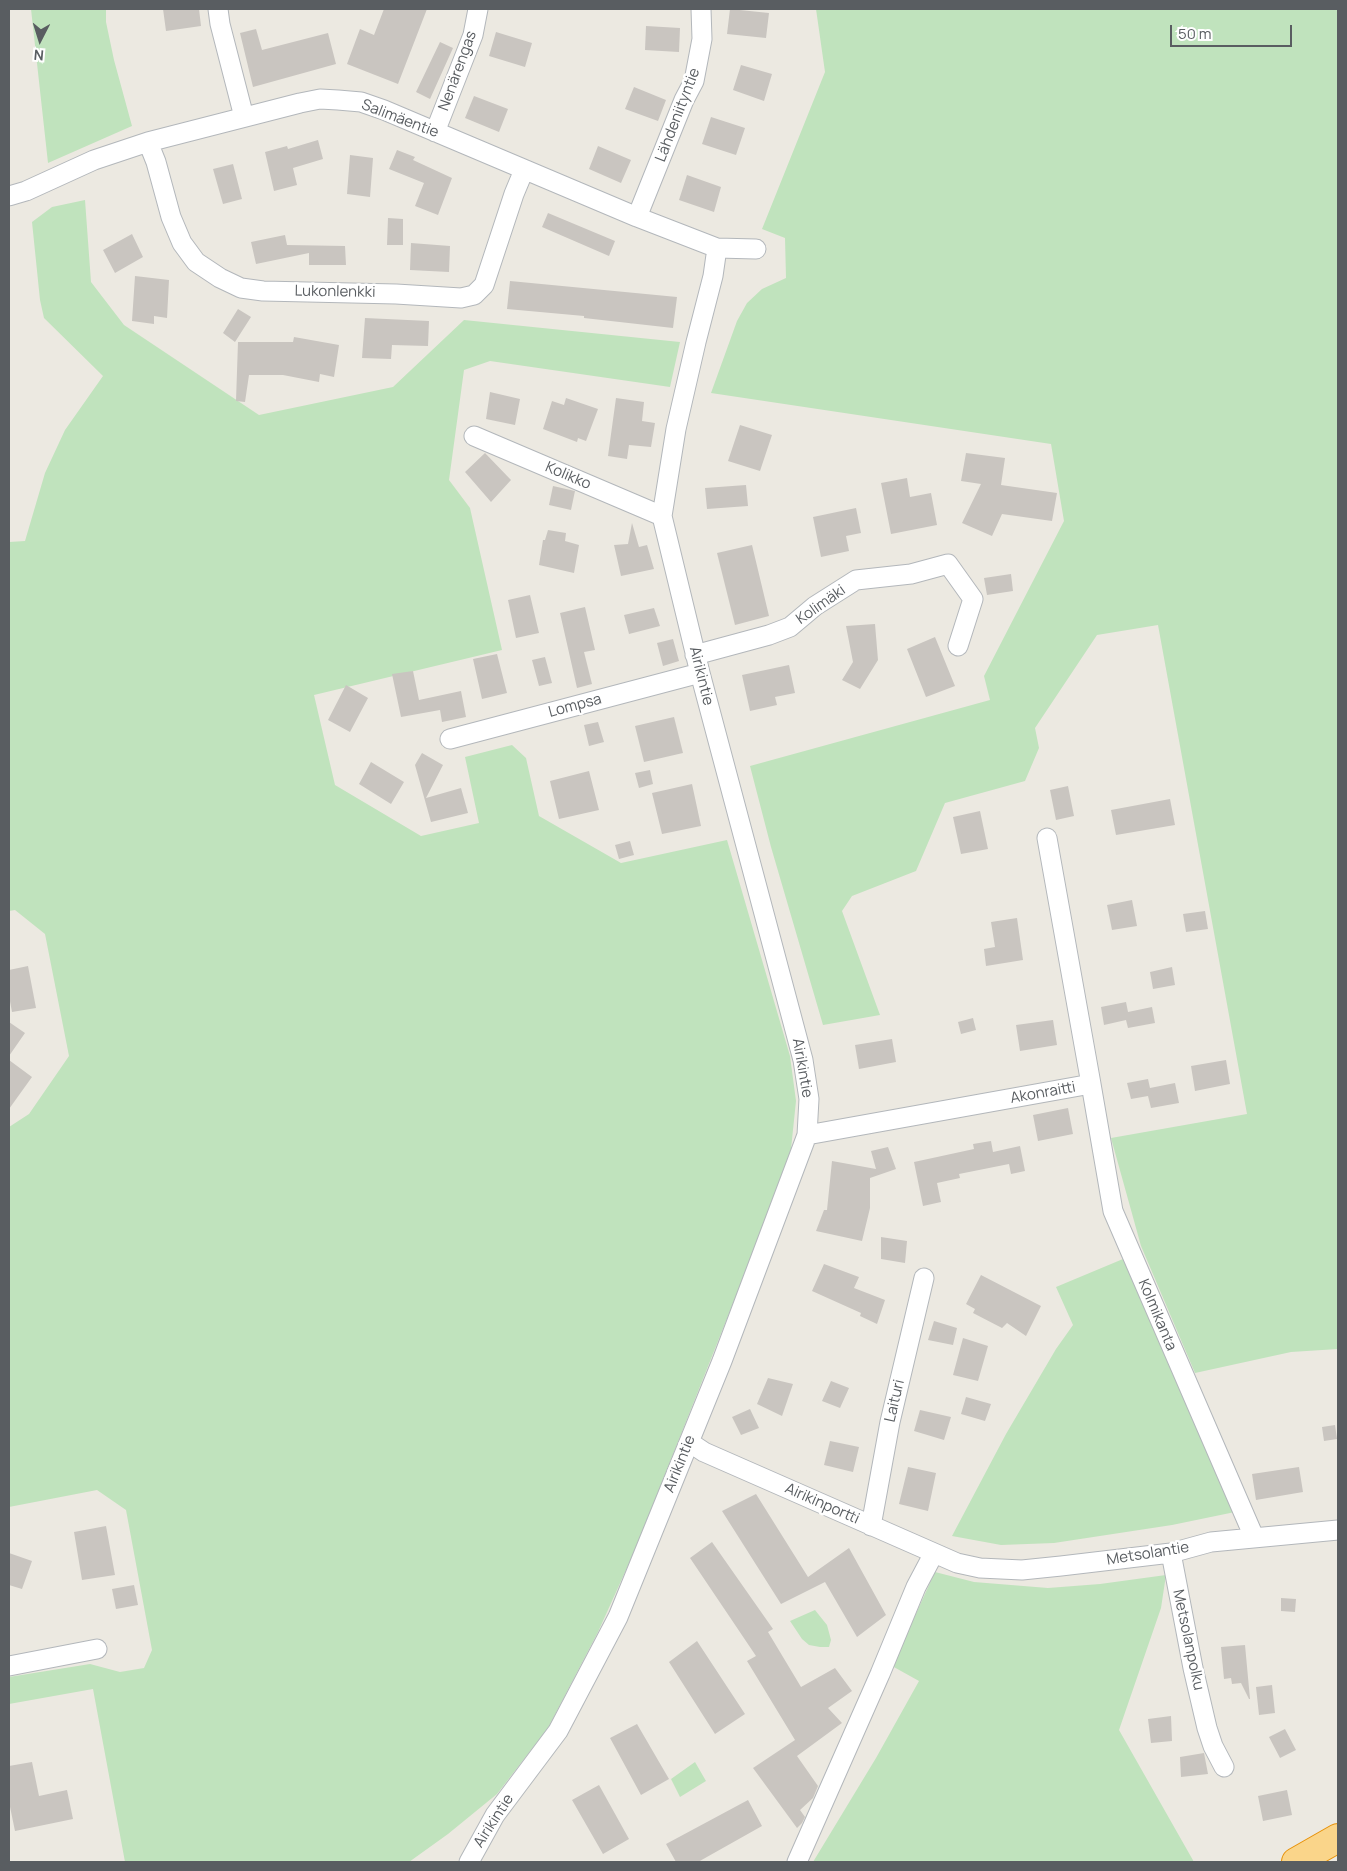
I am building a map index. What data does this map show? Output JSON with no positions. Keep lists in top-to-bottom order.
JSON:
{
  "streets": {
    "street": [
      "Nenärengas",
      "Lähdeniityntie",
      "Salimäentie",
      "Lukonlenkki",
      "Kolikko",
      "Kolimäki",
      "Airikintie",
      "Lompsa",
      "Akonraitti",
      "Kolmikanta",
      "Laituri",
      "Airikinportti",
      "Metsolantie",
      "Metsolanpolku"
    ]
  },
  "crossings": [
    ["Nenärengas", "Salimäentie"],
    ["Lähdeniityntie", "Salimäentie"],
    ["Salimäentie", "Lukonlenkki"],
    ["Salimäentie", "Airikintie"],
    ["Kolikko", "Airikintie"],
    ["Kolimäki", "Airikintie"],
    ["Airikintie", "Lompsa"],
    ["Airikintie", "Akonraitti"],
    ["Airikintie", "Airikinportti"],
    ["Akonraitti", "Kolmikanta"],
    ["Kolmikanta", "Metsolantie"],
    ["Laituri", "Airikinportti"],
    ["Airikinportti", "Metsolantie"],
    ["Metsolantie", "Metsolanpolku"]
  ],
  "scale_bar": "50 m",
  "north": "bottom"
}
